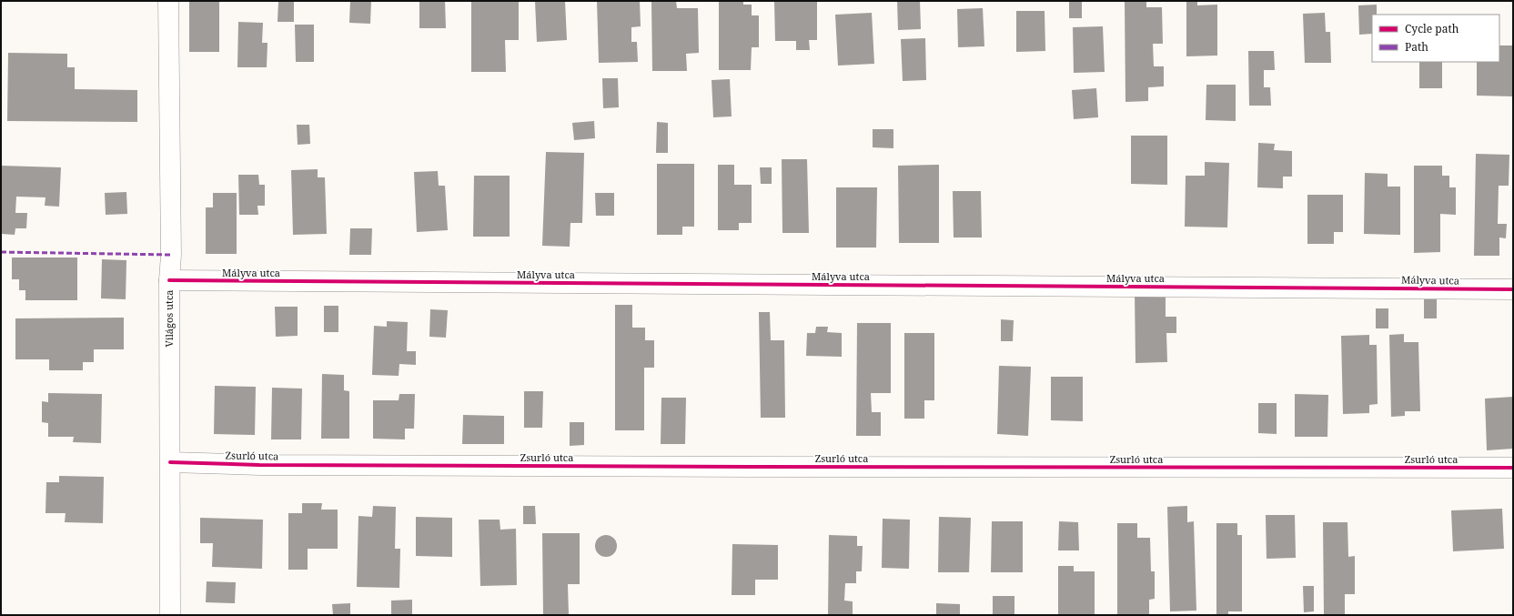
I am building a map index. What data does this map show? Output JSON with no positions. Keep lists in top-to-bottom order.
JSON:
{
  "streets": {
    "street": ["Mályva utca", "Világos utca", "Zsurló utca"]
  },
  "crossings": [
    ["Mályva utca", "Világos utca"],
    ["Világos utca", "Zsurló utca"]
  ],
  "legend": ["Cycle path", "Path"]
}
